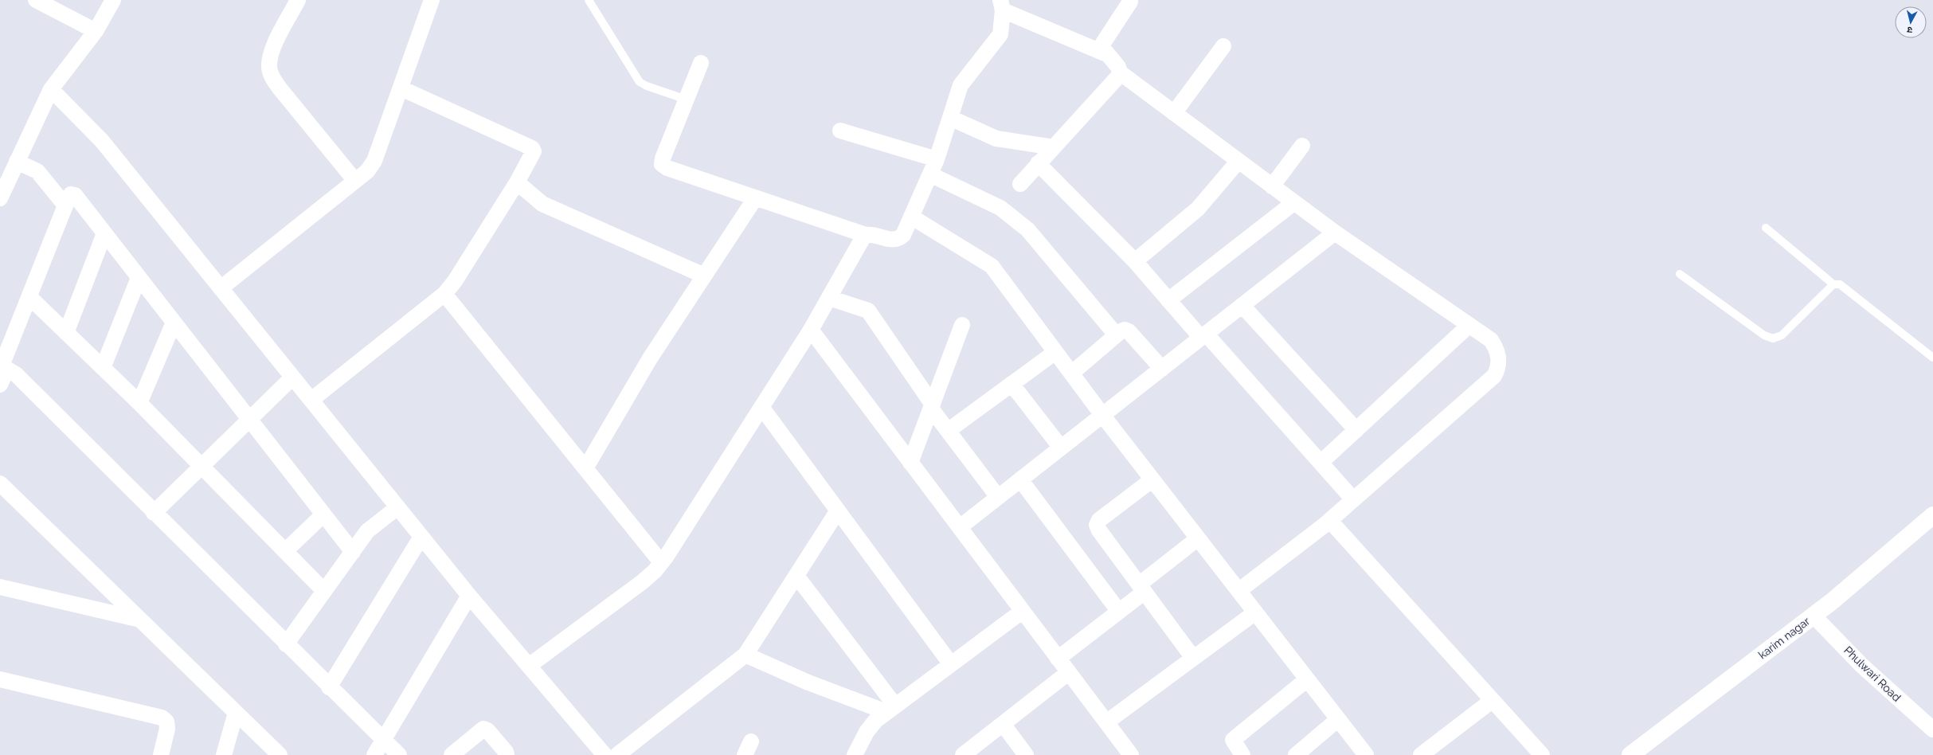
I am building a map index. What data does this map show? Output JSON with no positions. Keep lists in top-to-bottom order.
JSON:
{
  "streets": {
    "street": ["karim nagar", "Phulwari Road"]
  },
  "crossings": [
    ["karim nagar", "Phulwari Road"]
  ],
  "north": "bottom"
}
